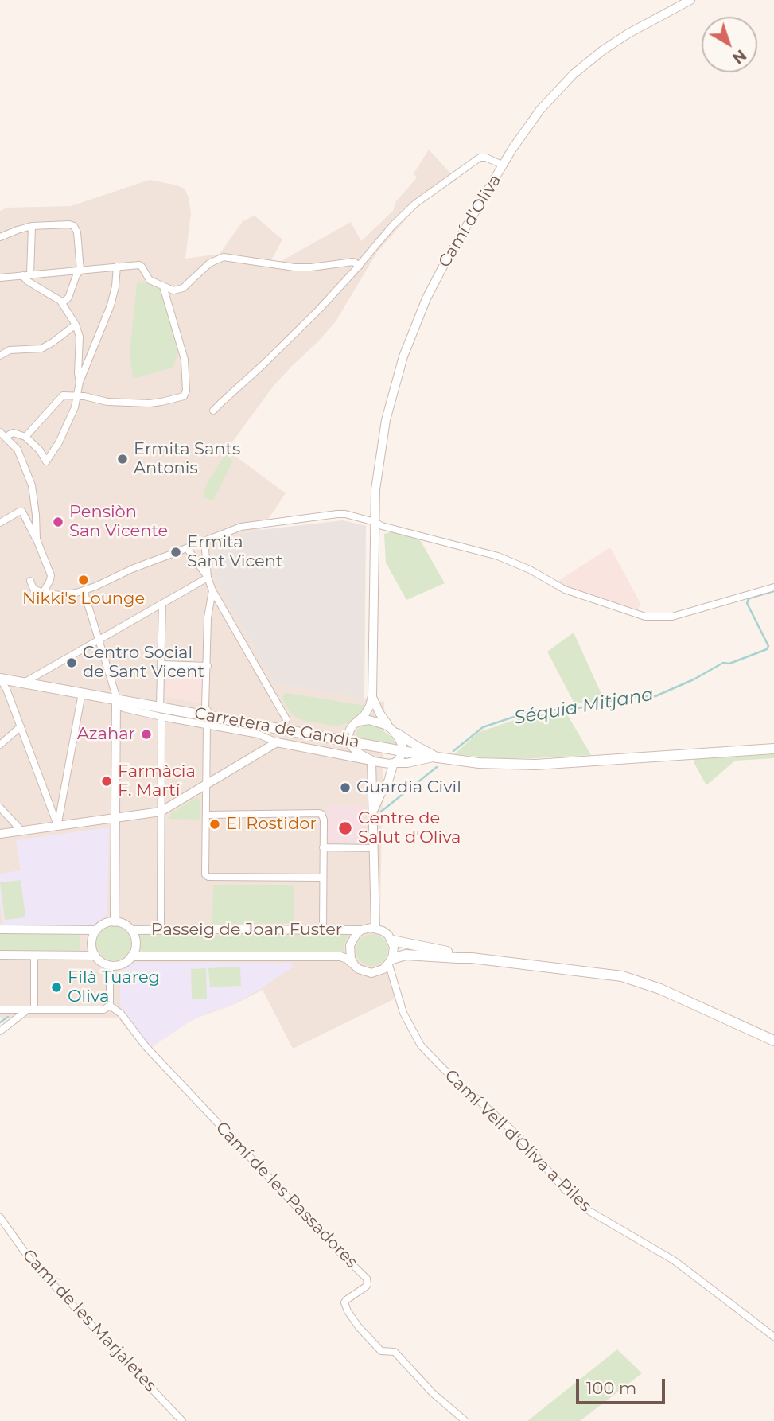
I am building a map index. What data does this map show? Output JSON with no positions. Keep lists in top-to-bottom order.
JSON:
{
  "streets": {
    "main road": ["Carretera de Gandia"],
    "street": [
      "Camí d’Oliva",
      "Passeig de Joan Fuster",
      "Camí Vell d'Oliva a Piles",
      "Camí de les Passadores",
      "Camí de les Marjaletes"
    ]
  },
  "crossings": [
    ["Passeig de Joan Fuster", "Camí Vell d'Oliva a Piles"]
  ],
  "water": ["Séquia Mitjana"],
  "places": [
    "Ermita Sants Antonis",
    "Pensiòn San Vicente",
    "Ermita Sant Vicent",
    "Nikki's Lounge",
    "Centro Social de Sant Vicent",
    "Azahar",
    "Farmàcia F. Martí",
    "Guardia Civil",
    "El Rostidor",
    "Centre de Salut d'Oliva",
    "Filà Tuareg Oliva"
  ],
  "scale_bar": "100 m",
  "north": "bottom right"
}
